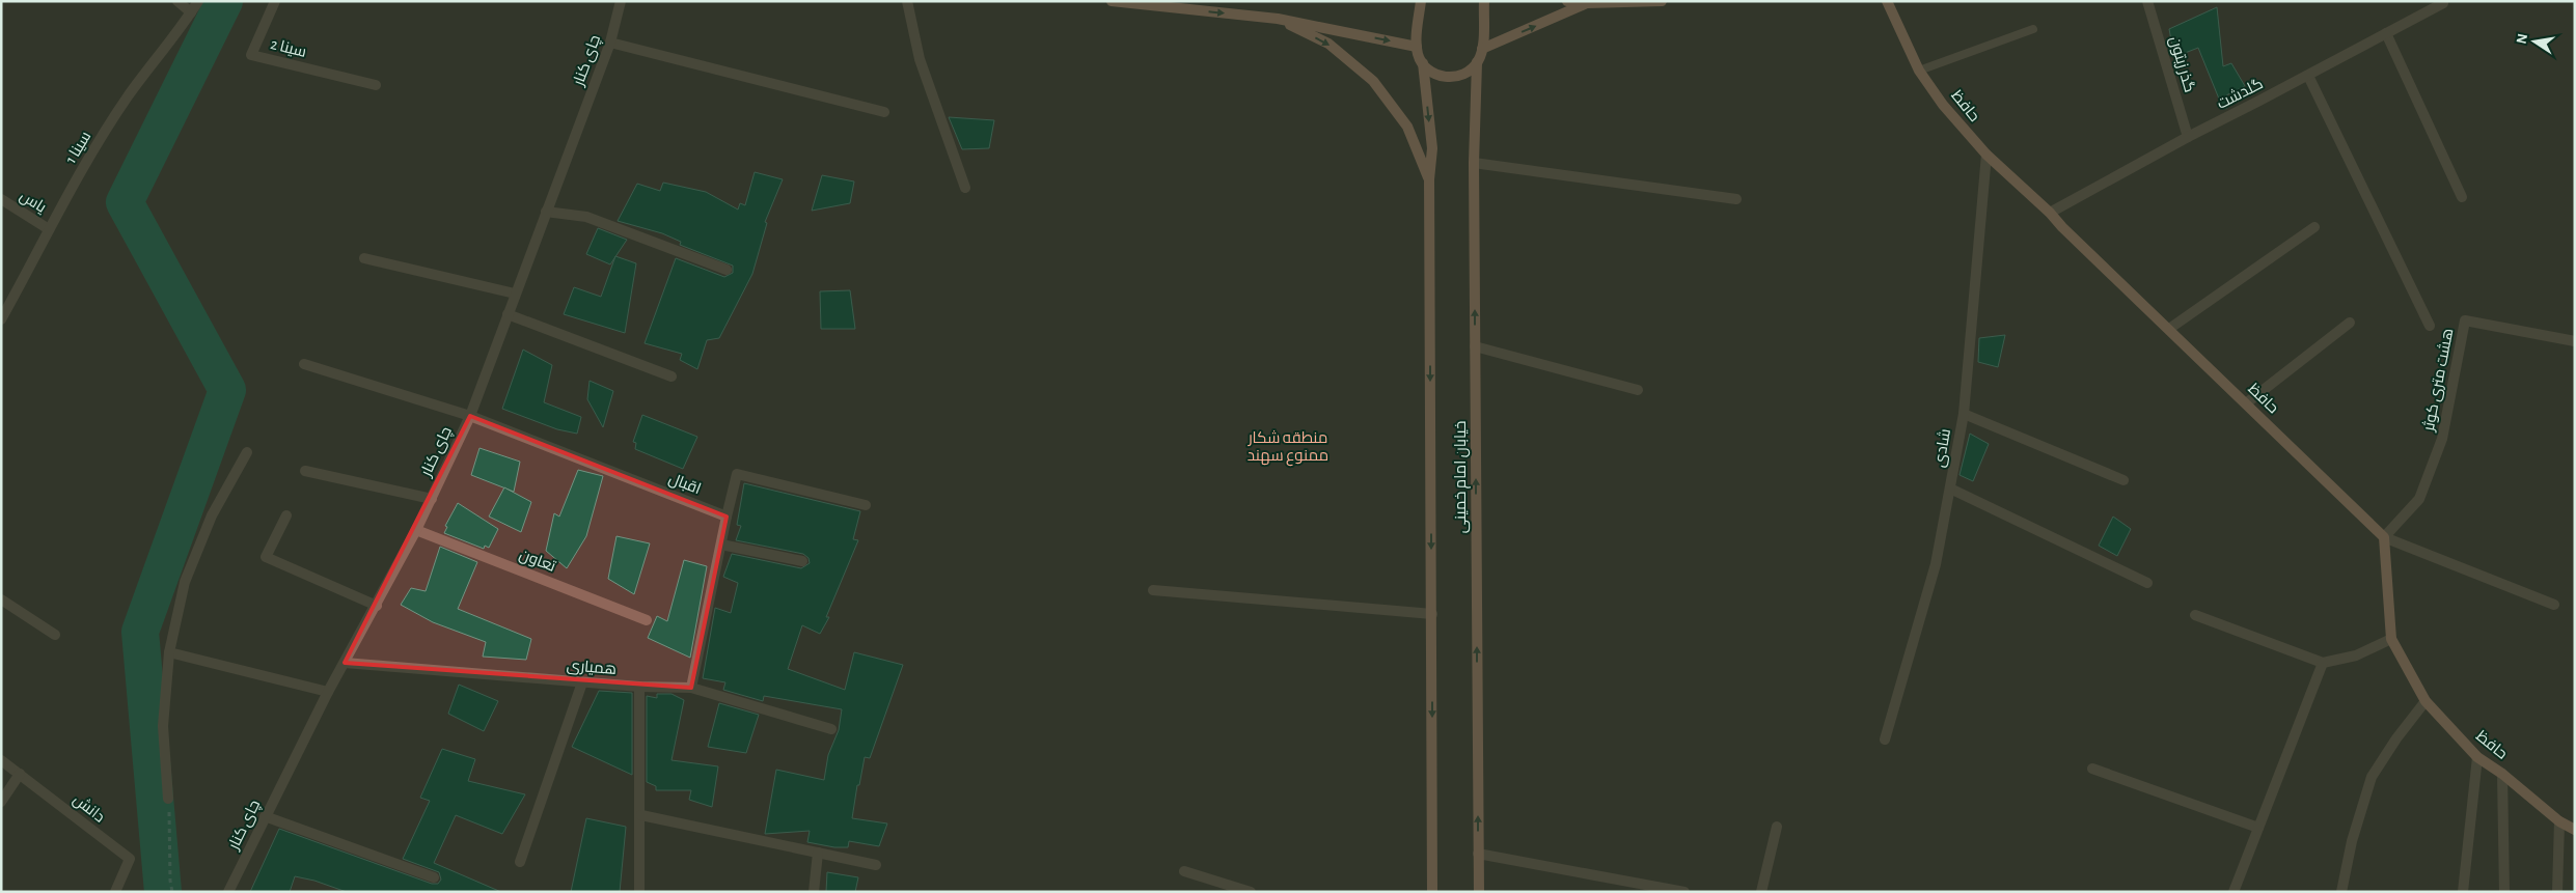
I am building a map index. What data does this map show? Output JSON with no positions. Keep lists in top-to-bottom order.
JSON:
{
  "streets": {
    "main road": ["حافظ", "خیابان امام خمینی"],
    "street": [
      "سینا 2",
      "چای کنار",
      "گذر زیتون",
      "گلدشت",
      "سینا 1",
      "یاس",
      "هشت متری کوثر",
      "شادی",
      "اقبال",
      "تعاون",
      "همیاری",
      "دانش"
    ]
  },
  "crossings": [
    ["چای کنار", "اقبال"],
    ["چای کنار", "تعاون"],
    ["چای کنار", "همیاری"],
    ["گذر زیتون", "گلدشت"],
    ["گلدشت", "حافظ"],
    ["حافظ", "هشت متری کوثر"],
    ["حافظ", "شادی"],
    ["سینا 1", "یاس"]
  ],
  "parks": ["منطقه شکار ممنوع سهند"],
  "north": "left"
}
